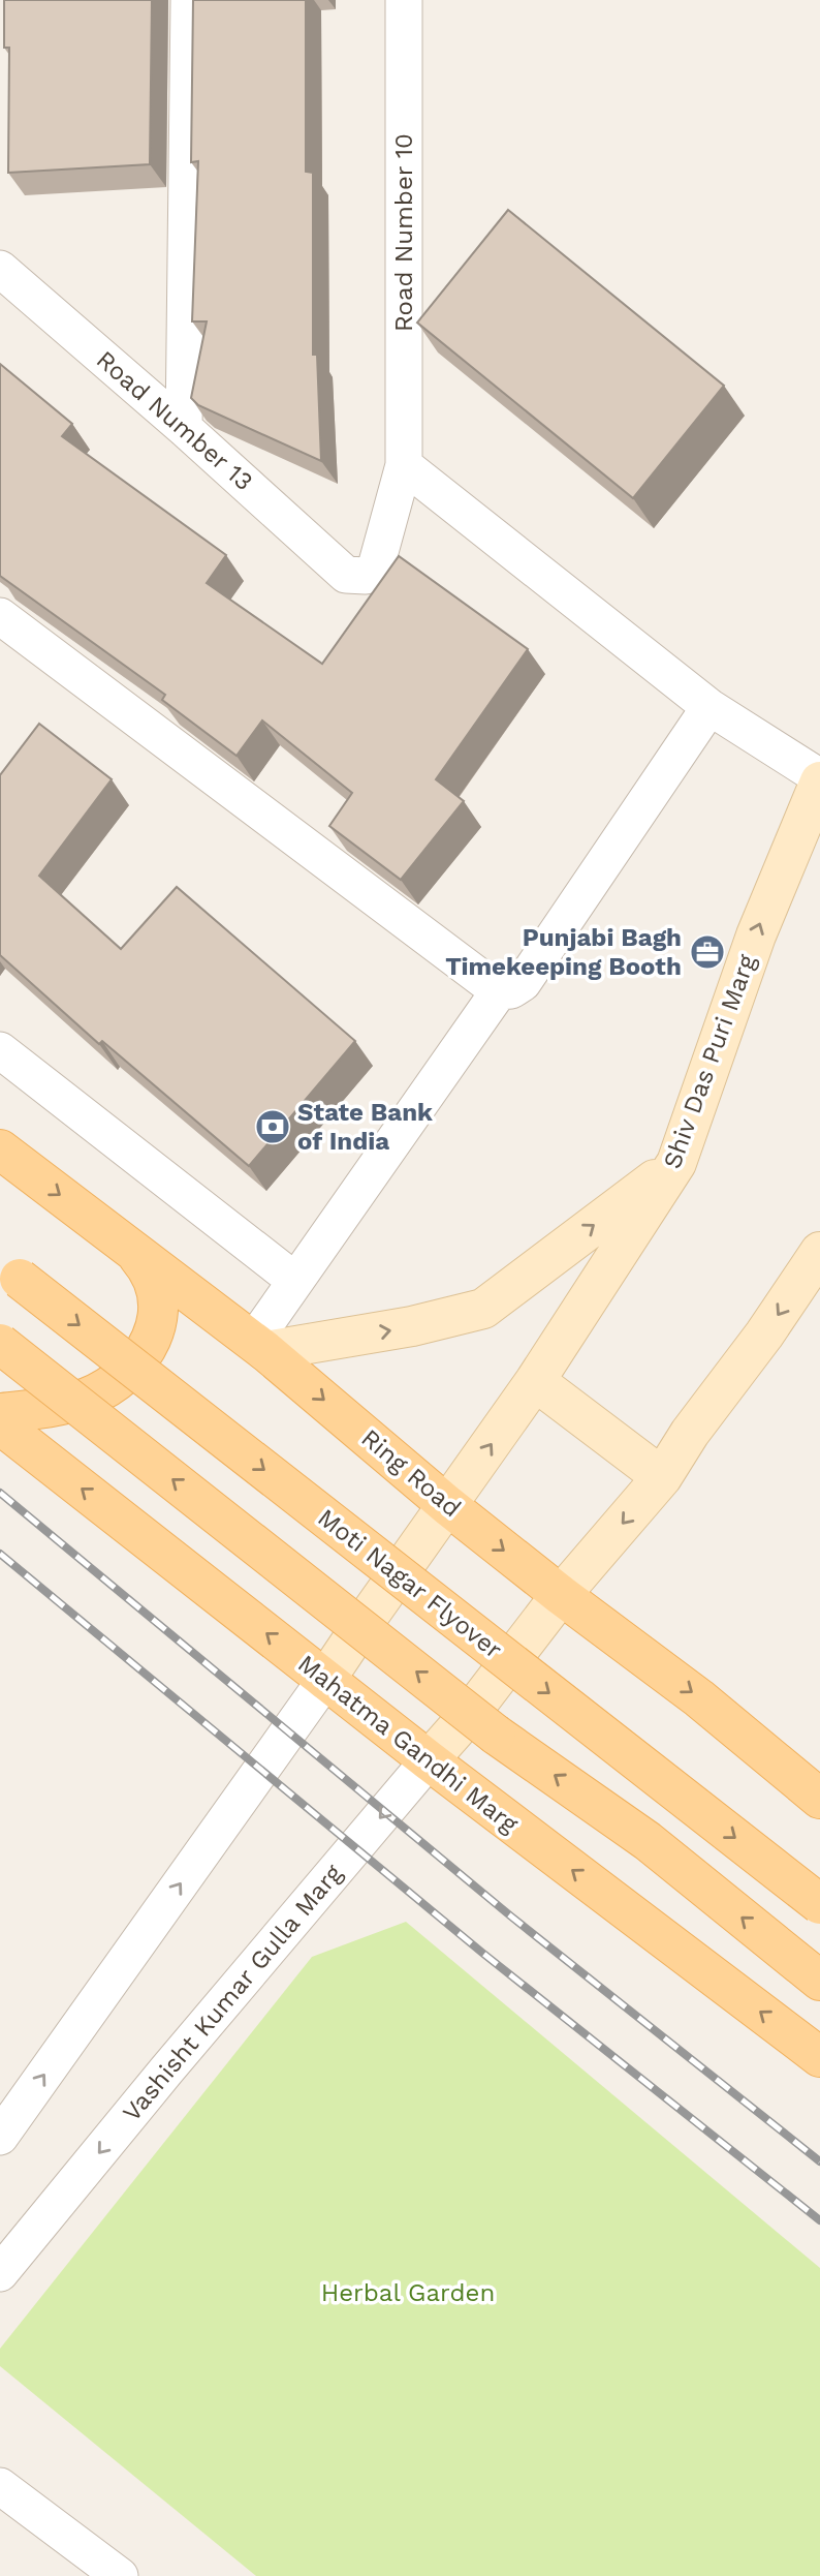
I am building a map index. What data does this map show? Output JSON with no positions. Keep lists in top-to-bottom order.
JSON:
{
  "streets": {
    "main road": [
      "Shiv Das Puri Marg",
      "Ring Road",
      "Moti Nagar Flyover",
      "Mahatma Gandhi Marg",
      "Vashisht Kumar Gulla Marg"
    ],
    "street": ["Road Number 10", "Road Number 13"]
  },
  "crossings": [
    ["Road Number 10", "Road Number 13"],
    ["Shiv Das Puri Marg", "Ring Road"],
    ["Shiv Das Puri Marg", "Mahatma Gandhi Marg"],
    ["Ring Road", "Vashisht Kumar Gulla Marg"],
    ["Mahatma Gandhi Marg", "Vashisht Kumar Gulla Marg"]
  ],
  "one_way": ["Shiv Das Puri Marg", "Vashisht Kumar Gulla Marg"],
  "parks": ["Herbal Garden"],
  "places": {
    "office": ["Punjabi Bagh Timekeeping Booth"],
    "bank": ["State Bank of India"]
  }
}
